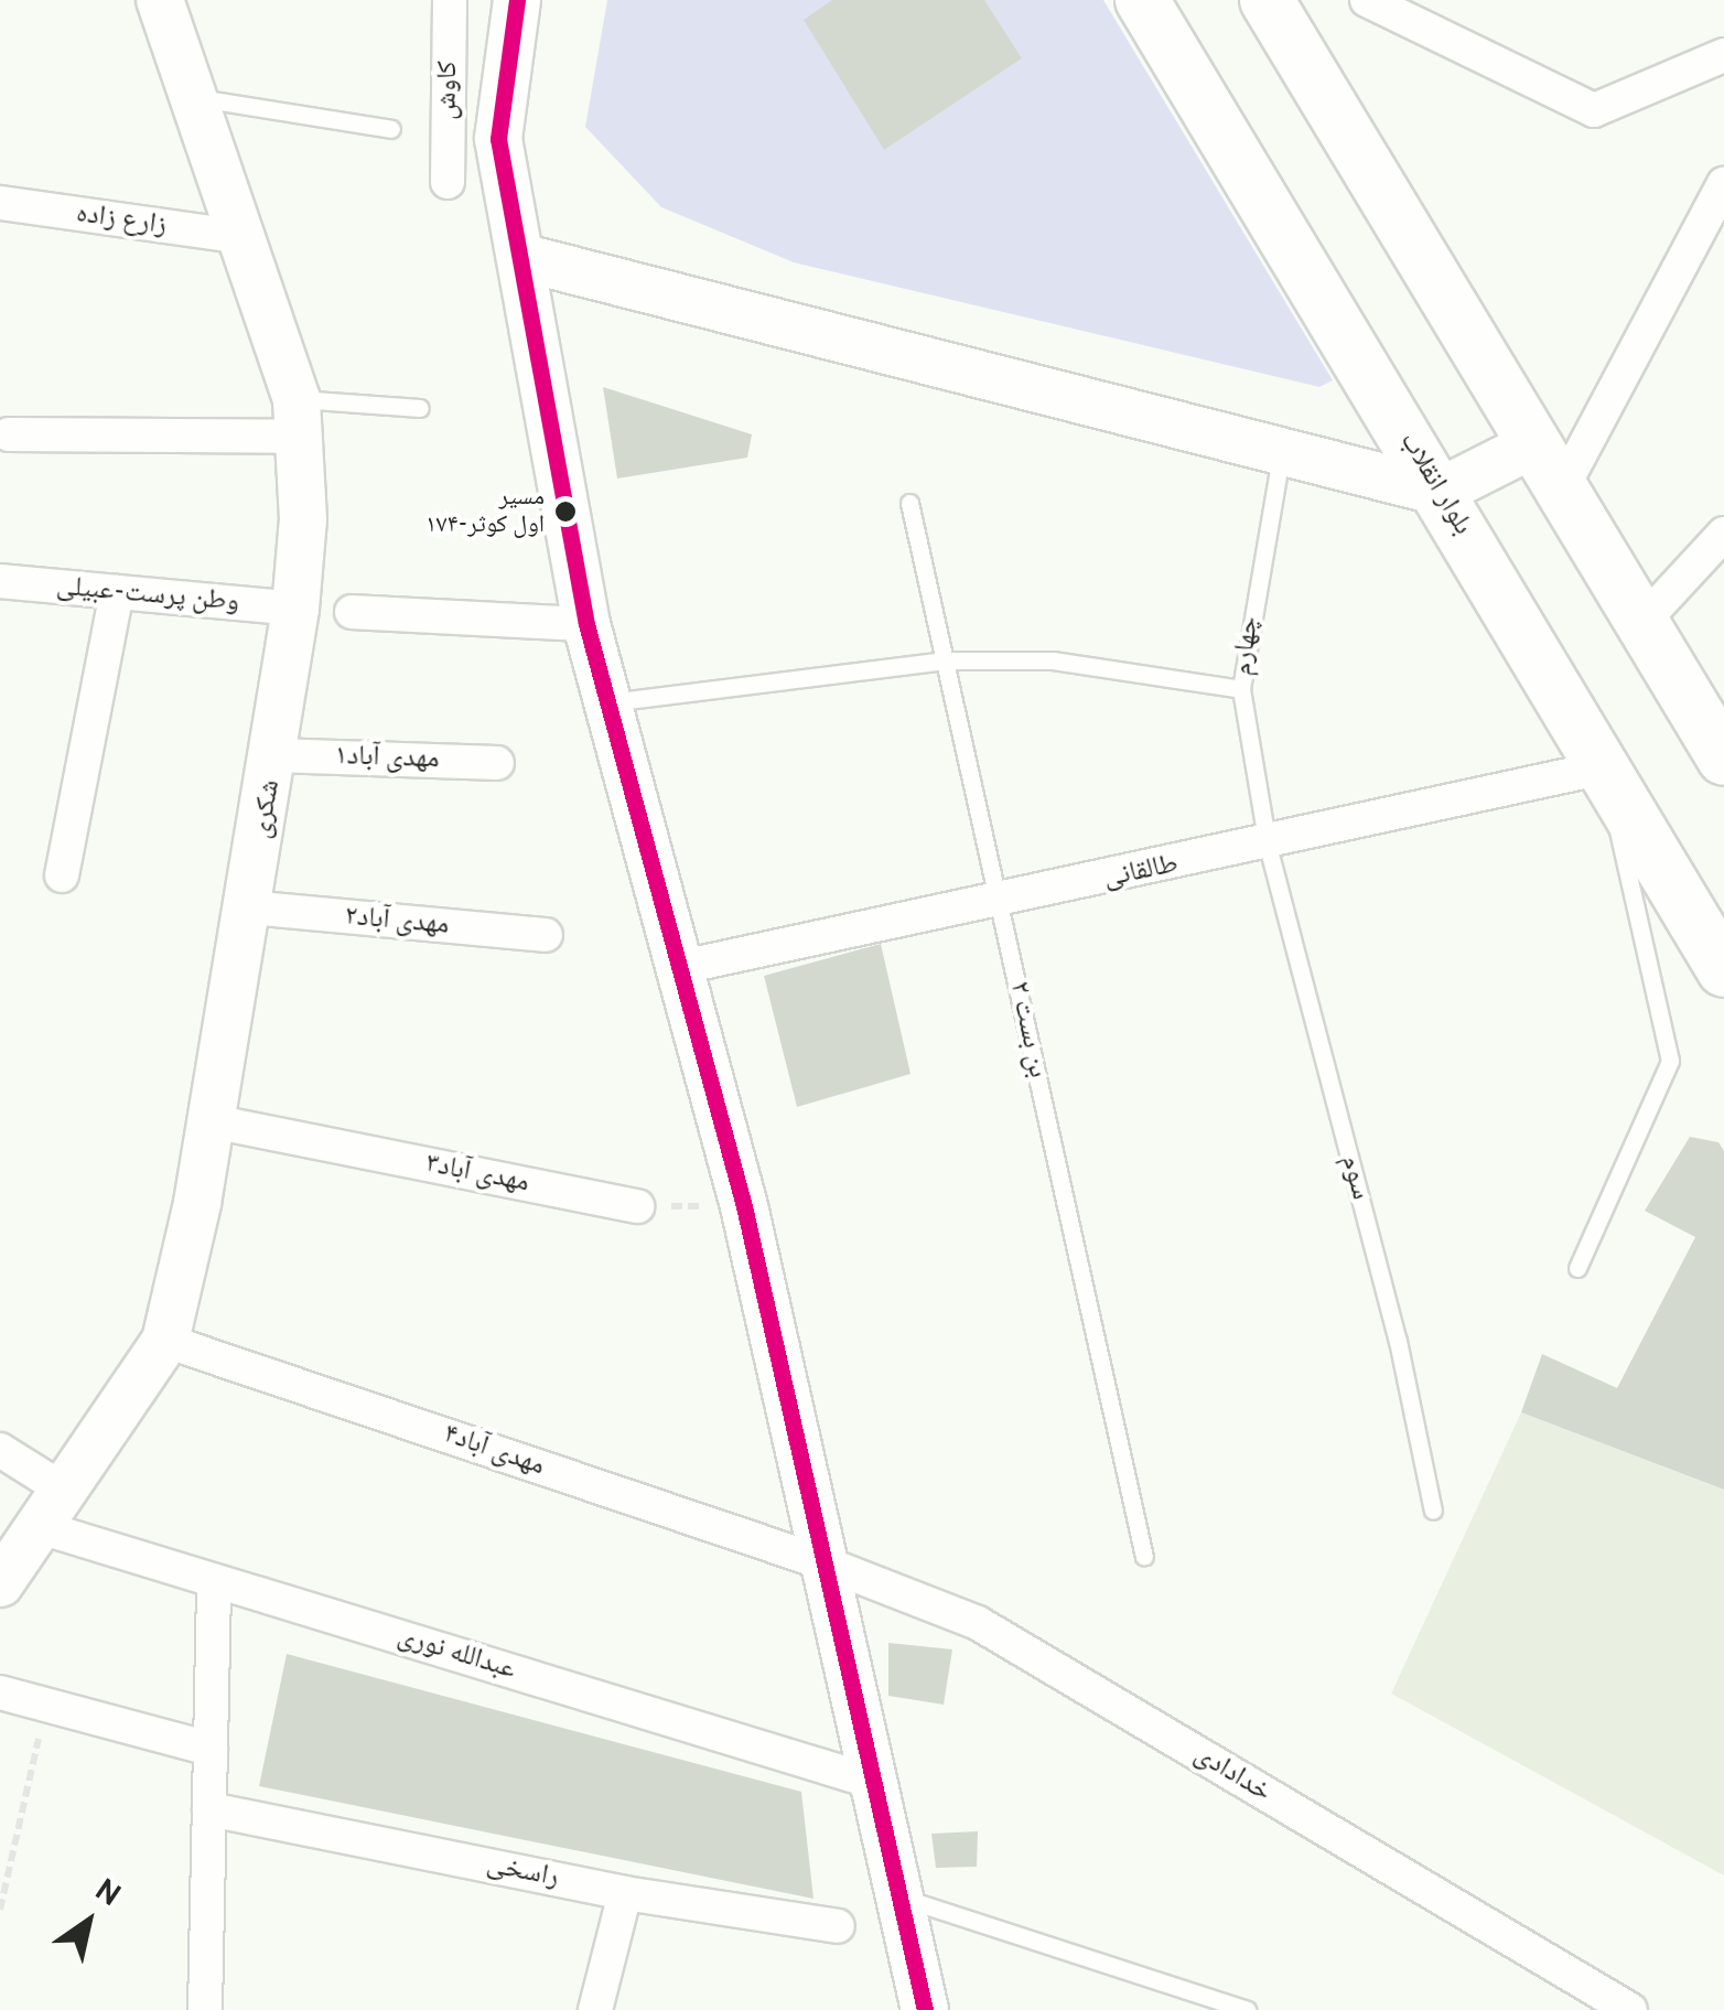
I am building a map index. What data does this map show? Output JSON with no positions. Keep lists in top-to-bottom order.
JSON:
{
  "streets": {
    "main road": ["بلوار انقلاب", "شکری"],
    "street": [
      "کاوش",
      "زارع زاده",
      "وطن پرست-عبیلی",
      "مهدی آباد۱",
      "طالقانی",
      "مهدی آباد۲",
      "مهدی آباد۳",
      "مهدی آباد۴",
      "عبدالله نوری",
      "خدادادی",
      "راسخی"
    ],
    "lane": ["چهارم", "بن بست ۲", "سوم"]
  },
  "crossings": [
    ["زارع زاده", "شکری"],
    ["بلوار انقلاب", "طالقانی"],
    ["وطن پرست-عبیلی", "شکری"],
    ["چهارم", "طالقانی"],
    ["چهارم", "سوم"],
    ["مهدی آباد۱", "شکری"],
    ["شکری", "مهدی آباد۲"],
    ["شکری", "مهدی آباد۳"],
    ["شکری", "مهدی آباد۴"],
    ["شکری", "عبدالله نوری"],
    ["طالقانی", "بن بست ۲"],
    ["طالقانی", "سوم"],
    ["مهدی آباد۴", "خدادادی"]
  ],
  "places": ["مسیر ۱۷۴-اول کوثر"],
  "north": "top right"
}
